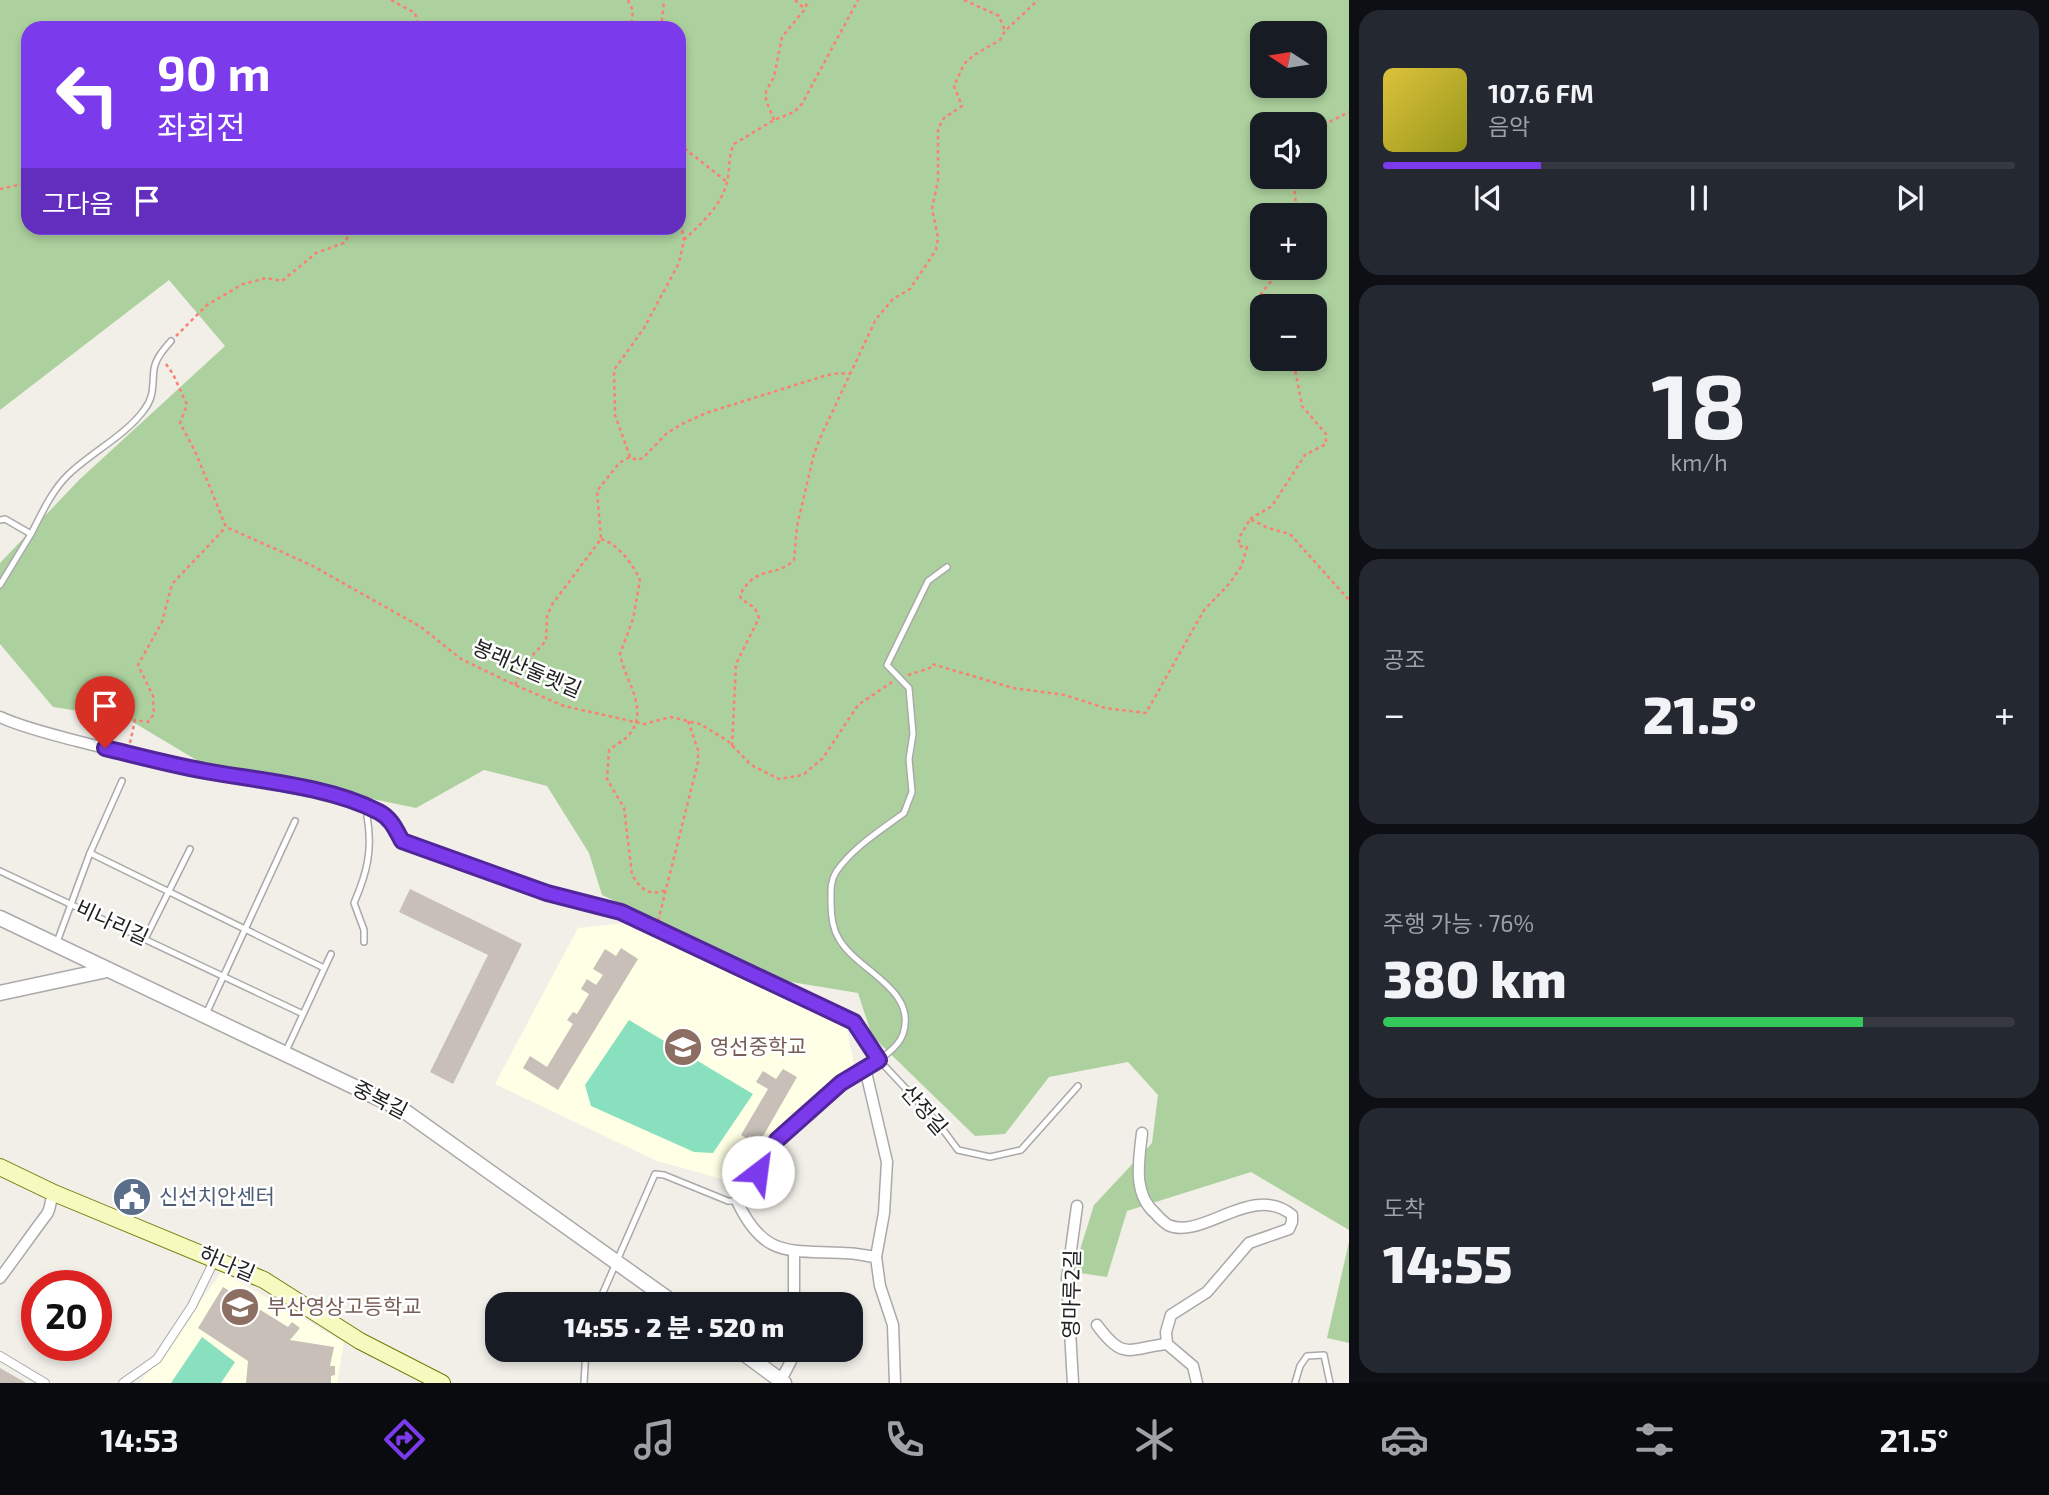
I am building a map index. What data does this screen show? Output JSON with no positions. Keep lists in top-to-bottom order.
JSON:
{
  "streets": {
    "main road": ["하나길"],
    "street": ["중복길", "영마루2길"],
    "lane": ["비나리길", "산정길"],
    "path": ["봉래산둘렛길"]
  },
  "places": {
    "school or university": ["영선중학교", "부산영상고등학교"],
    "public building": ["신선치안센터"]
  },
  "north": "left",
  "page": {
    "map_buttons": ["+", "−"],
    "turn": ["90 m", "좌회전"],
    "song": ["107.6 FM", "음악"],
    "then": "그다음",
    "tile": [
      ["18", "km/h"],
      "공조",
      ["주행 가능 · 76%", "380 km"],
      ["도착", "14:55"]
    ],
    "heat": ["−", "21.5°", "+"],
    "limit": "20",
    "trip": "14:55 · 2 분 · 520 m",
    "tabs": ["14:53", "21.5°"]
  }
}
